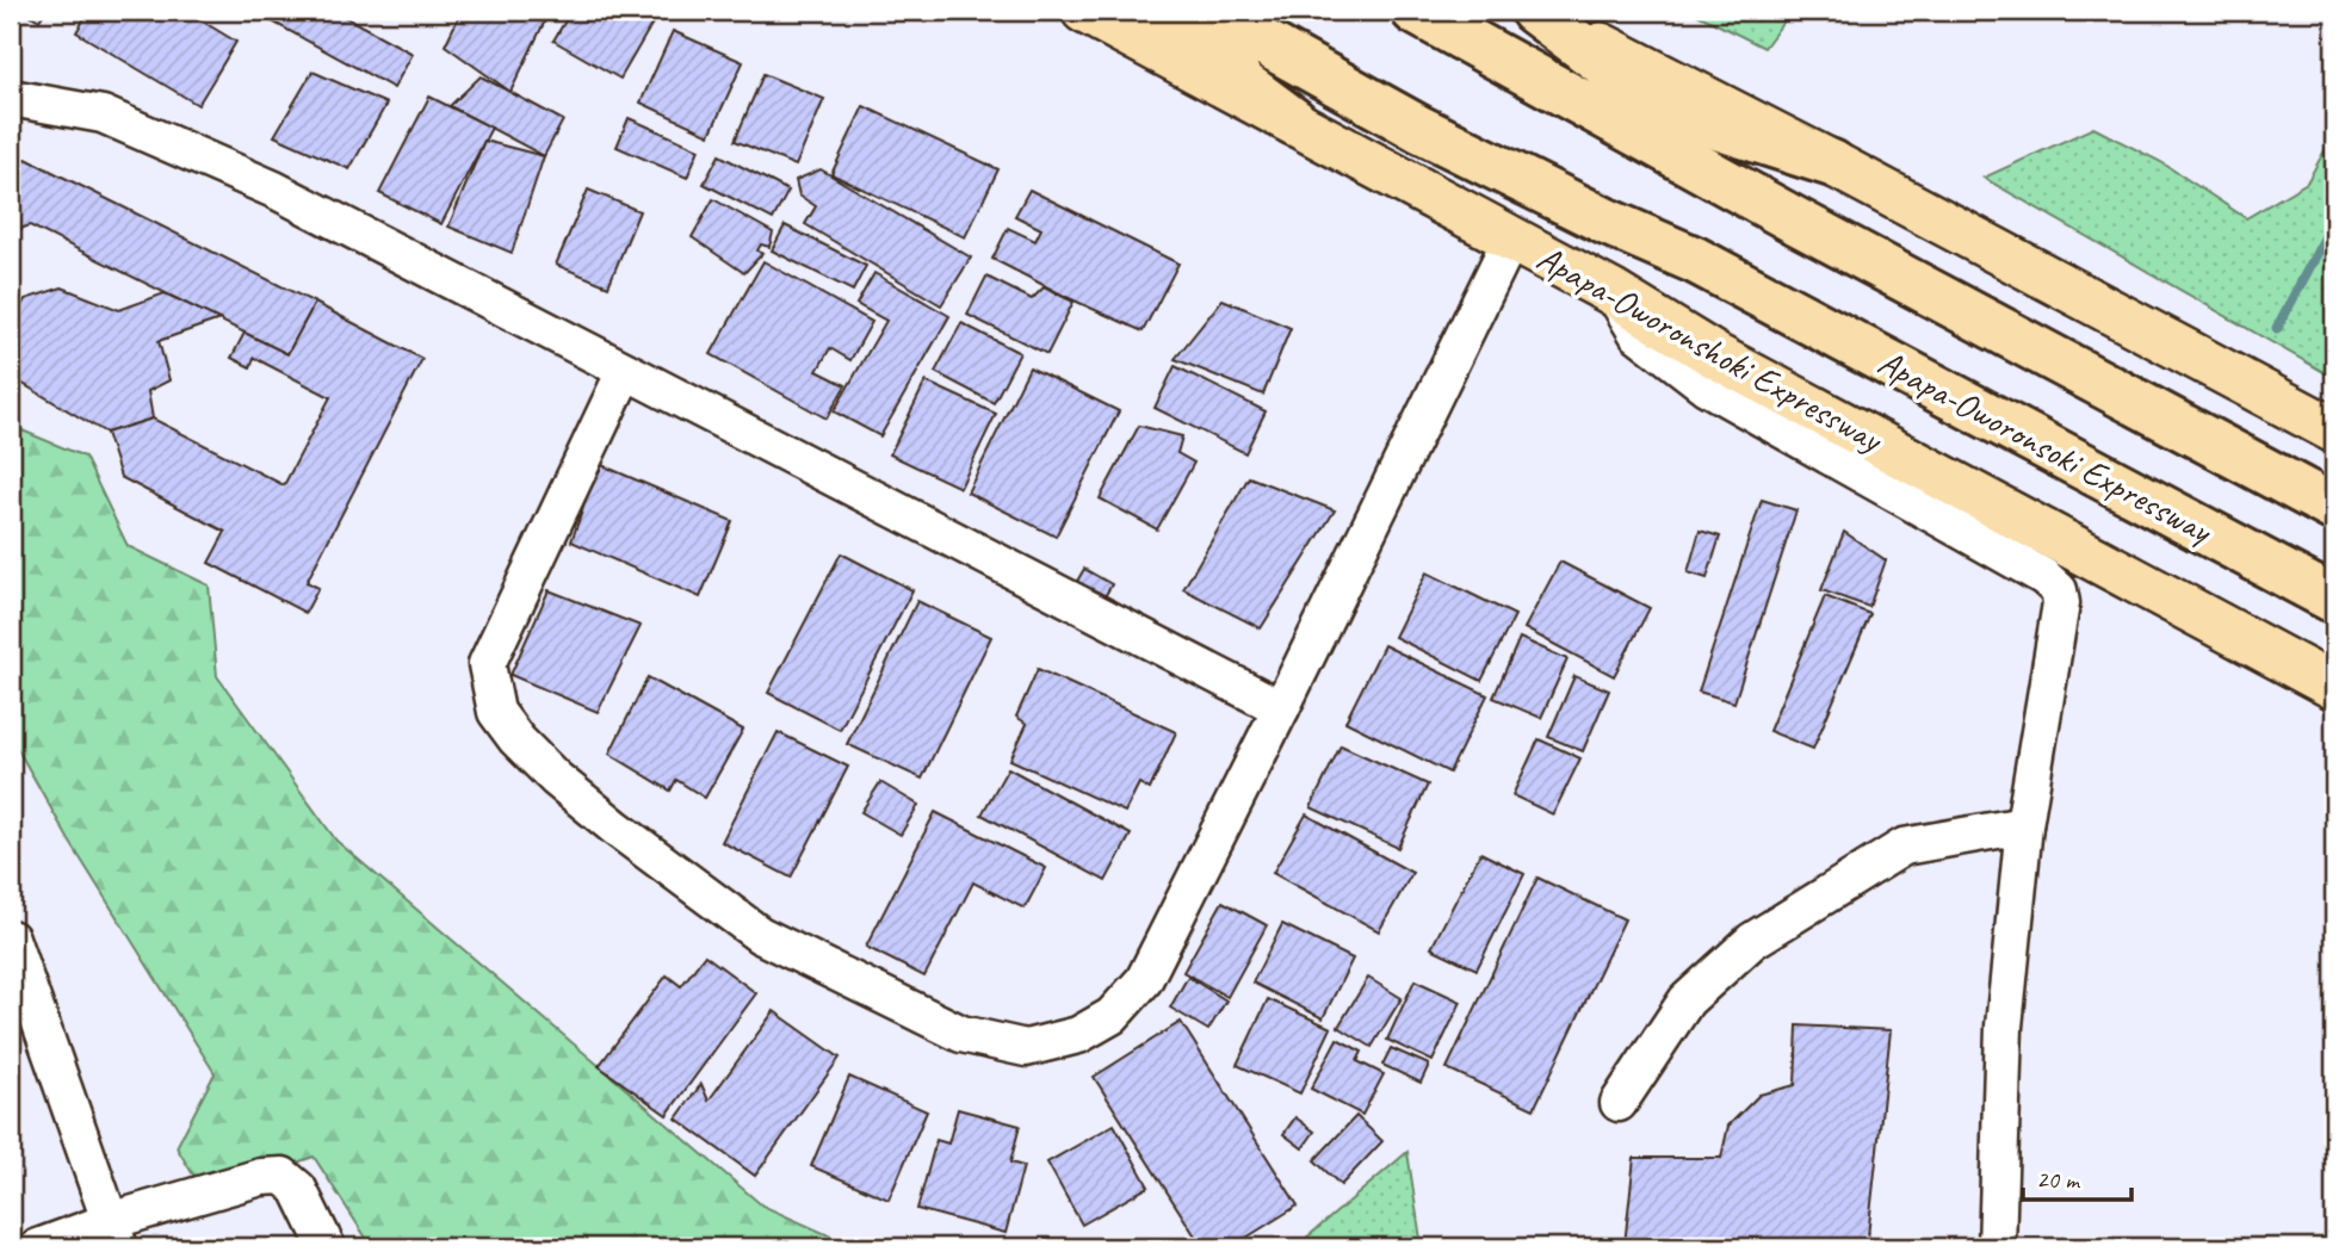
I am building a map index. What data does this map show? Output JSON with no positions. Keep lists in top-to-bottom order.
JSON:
{
  "streets": {
    "highway": ["Apapa-Oworonshoki Expressway", "Apapa-Oworonsoki Expressway"]
  },
  "crossings": [
    ["Apapa-Oworonshoki Expressway", "Apapa-Oworonsoki Expressway"]
  ],
  "scale_bar": "20 m"
}
